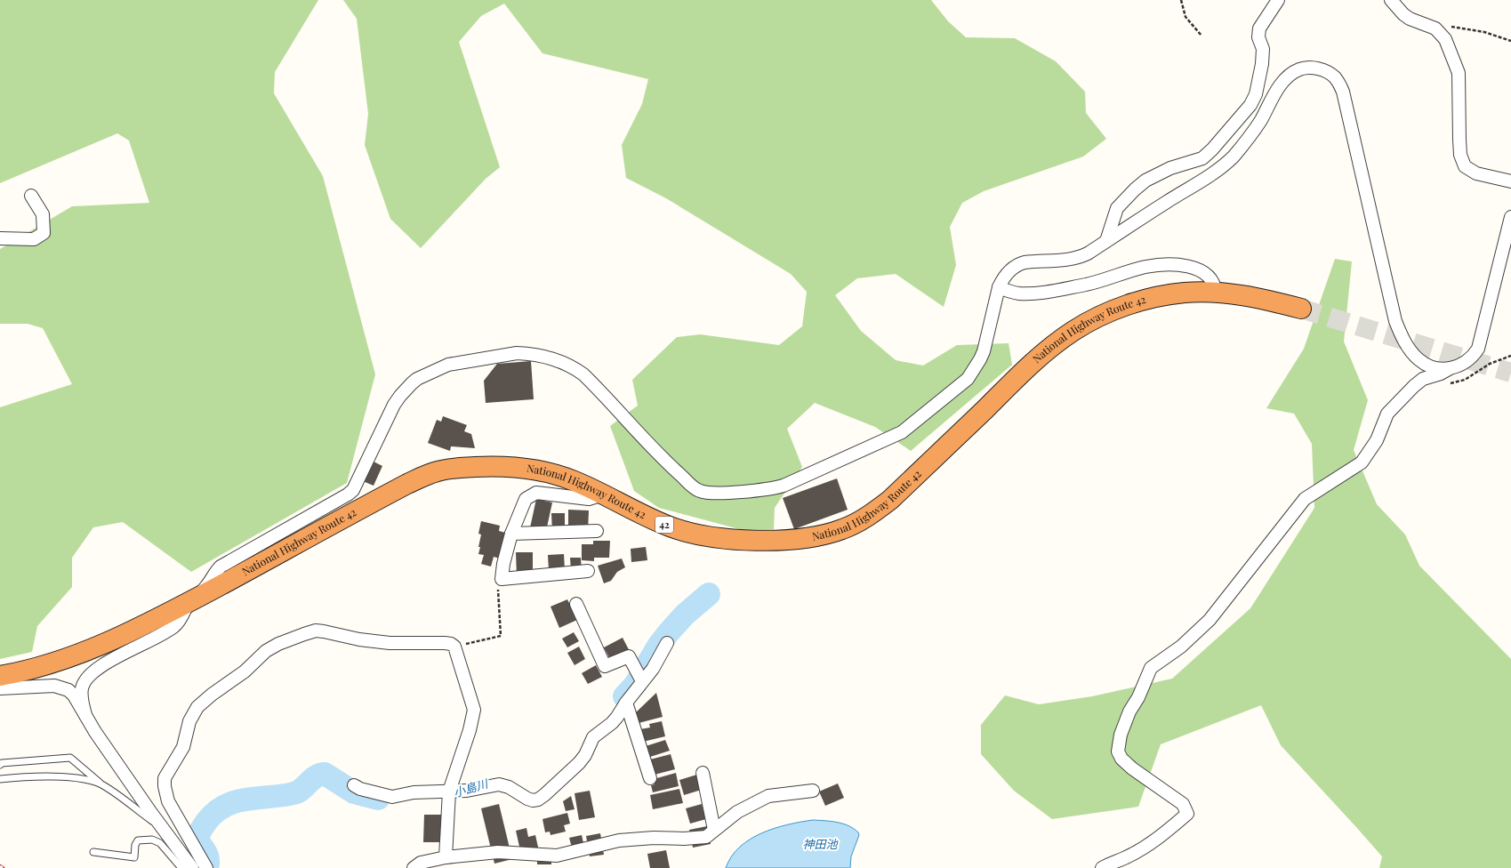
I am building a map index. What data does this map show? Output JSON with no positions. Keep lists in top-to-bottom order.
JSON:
{
  "streets": {
    "highway": ["National Highway Route 42", "42"]
  },
  "water": ["小島川", "神田池"]
}
